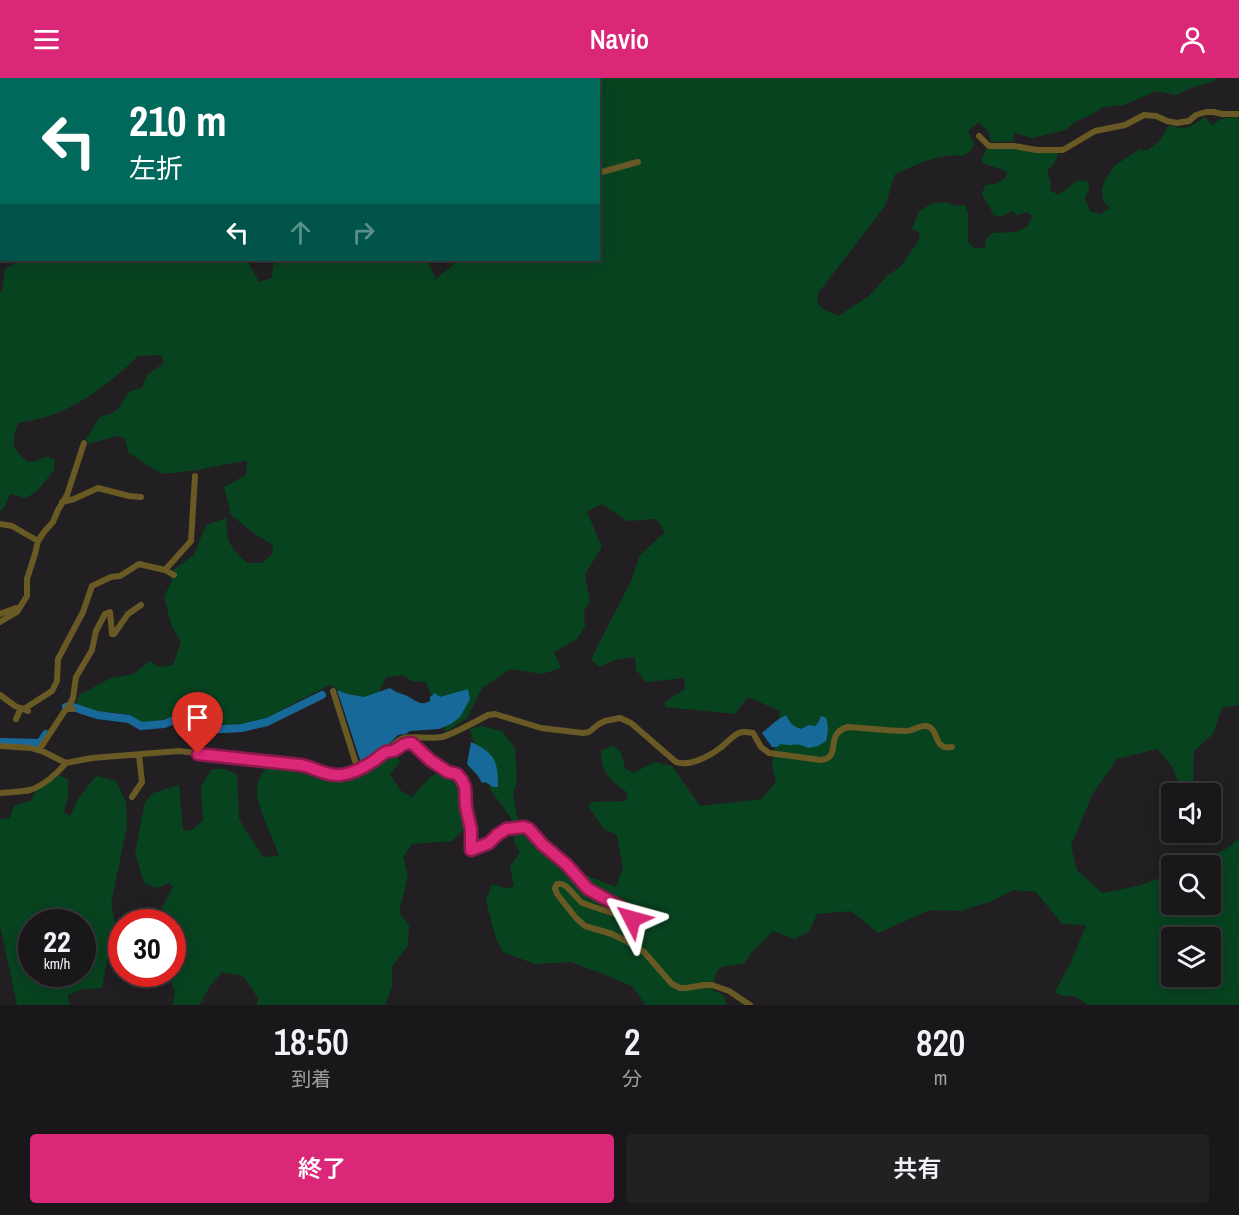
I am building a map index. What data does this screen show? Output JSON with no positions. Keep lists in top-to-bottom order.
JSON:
{
  "page": {
    "header": "Navio",
    "turn": ["210 m", "左折"],
    "speed": "22 km/h",
    "limit": "30",
    "eta": [
      "18:50",
      "到着",
      "2",
      "分",
      "820",
      "m"
    ],
    "buttons": ["終了", "共有"]
  }
}
